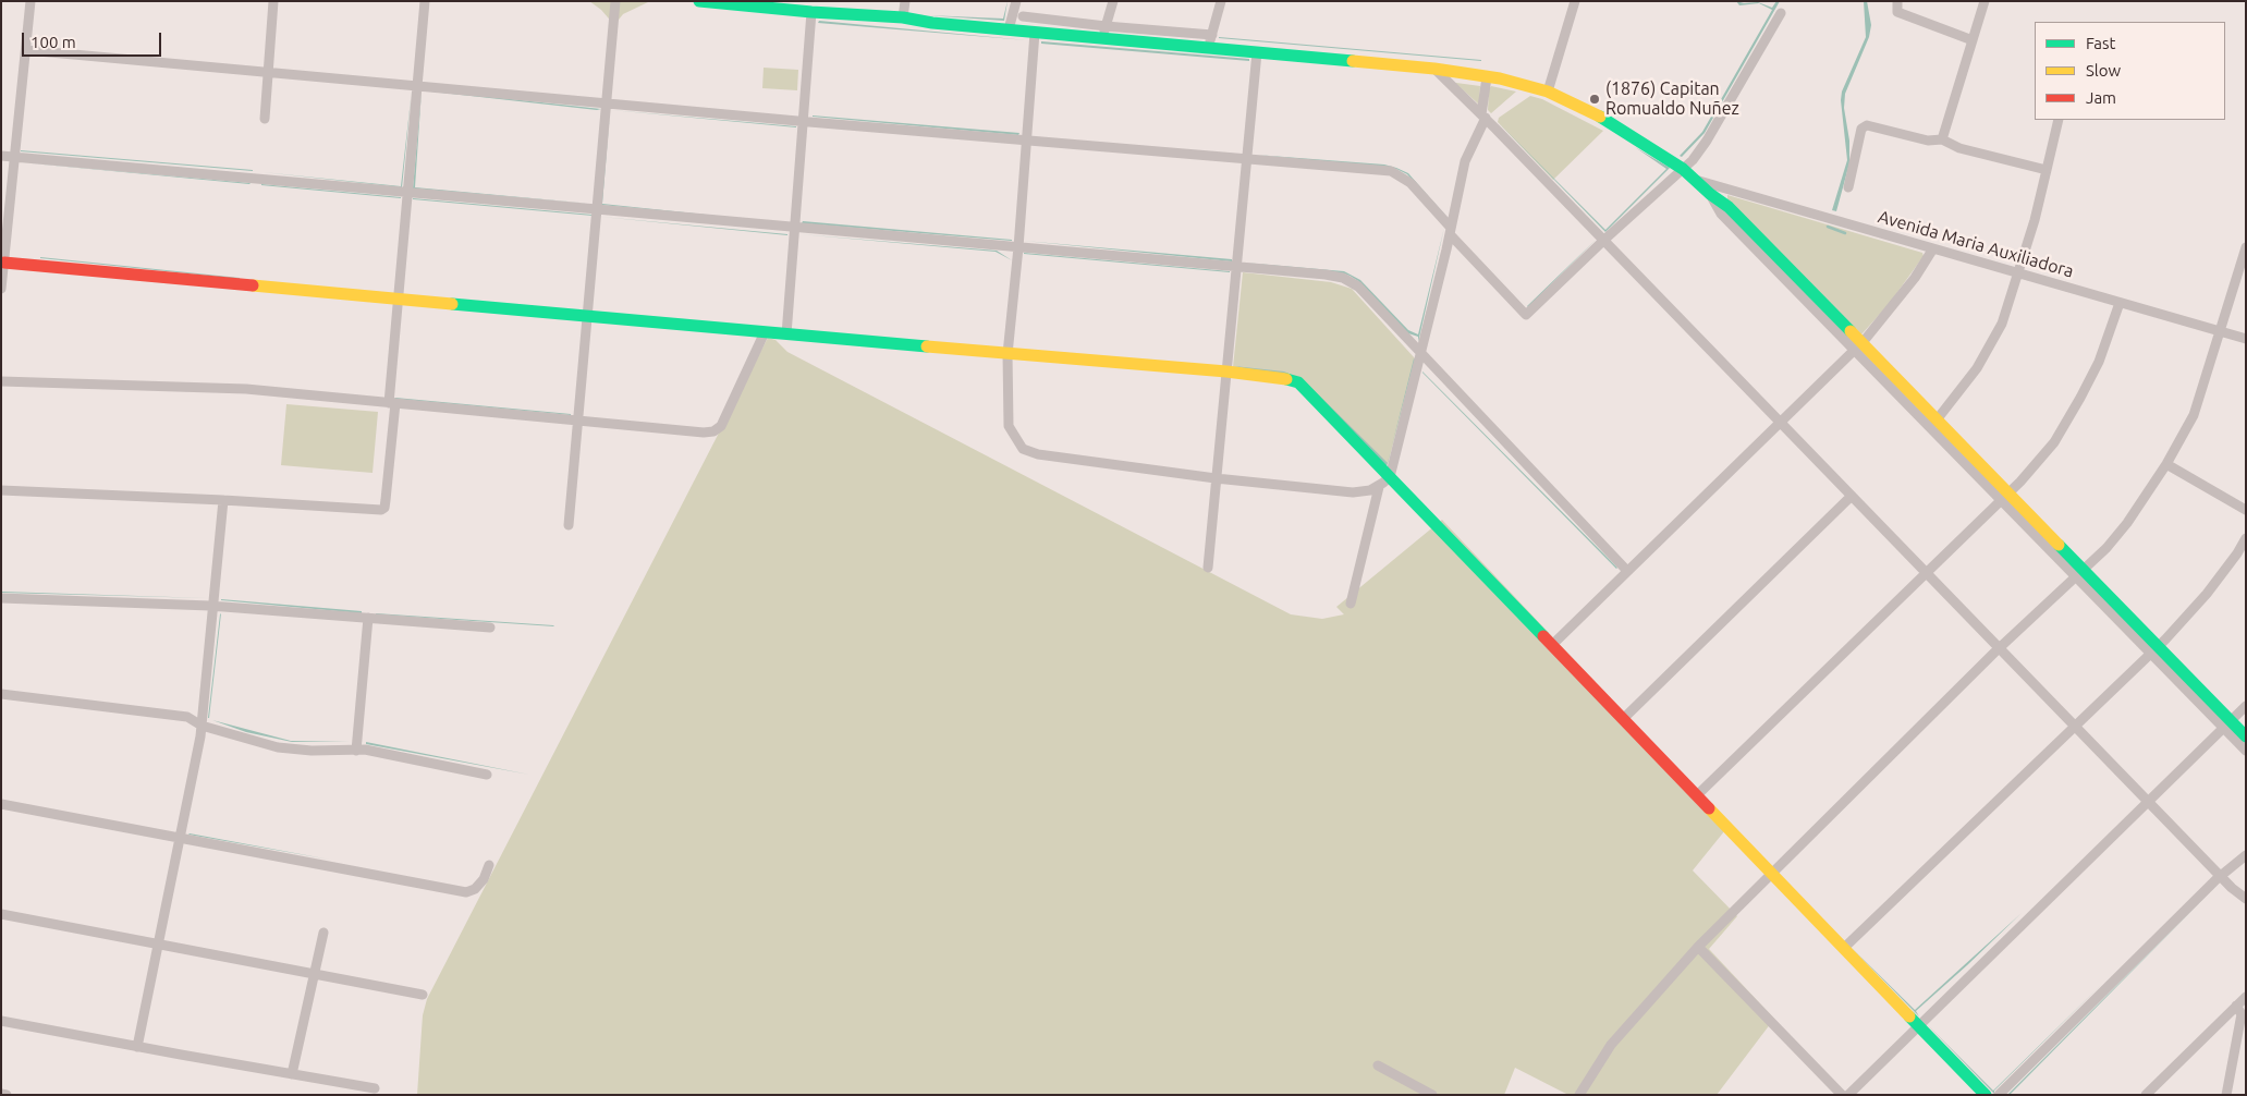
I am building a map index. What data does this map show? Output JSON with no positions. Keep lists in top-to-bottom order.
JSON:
{
  "streets": {
    "street": ["Avenida Maria Auxiliadora"]
  },
  "places": ["(1876) Capitan Romualdo Nuñez"],
  "legend": ["Fast", "Slow", "Jam"],
  "scale_bar": "100 m"
}
